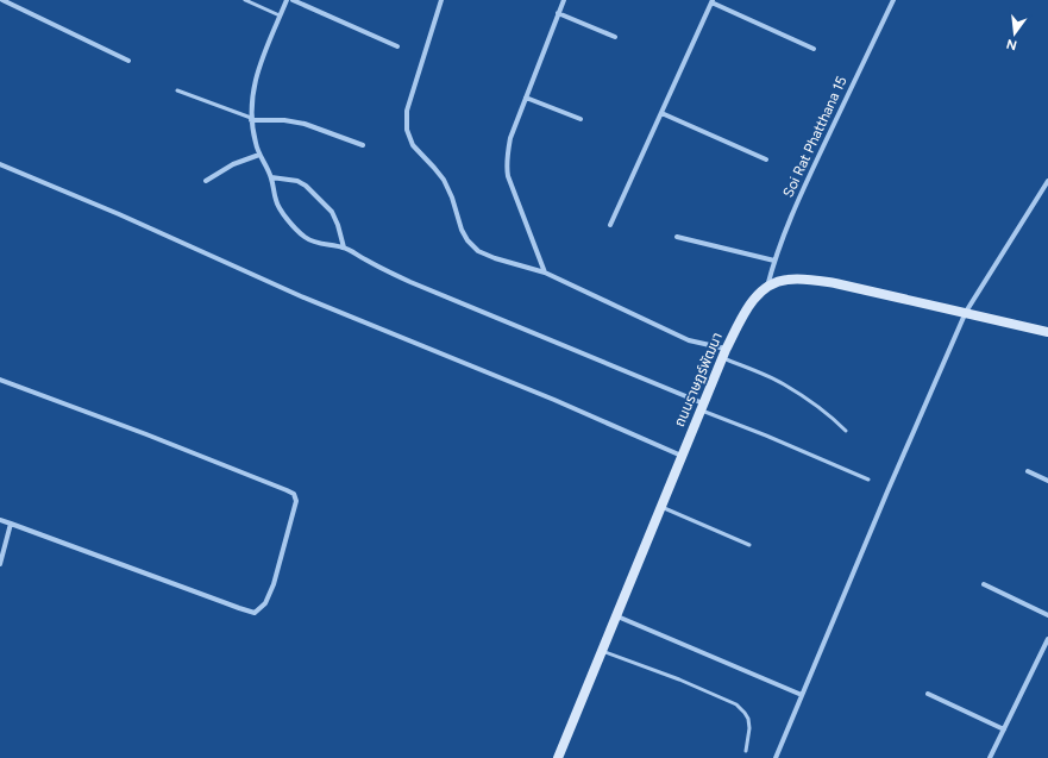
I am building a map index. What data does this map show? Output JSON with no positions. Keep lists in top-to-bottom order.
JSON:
{
  "streets": {
    "street": ["Soi Rat Phatthana 15", "ถนนราษฏร์พัฒนา"]
  },
  "crossings": [
    ["Soi Rat Phatthana 15", "ถนนราษฏร์พัฒนา"]
  ],
  "north": "bottom"
}
